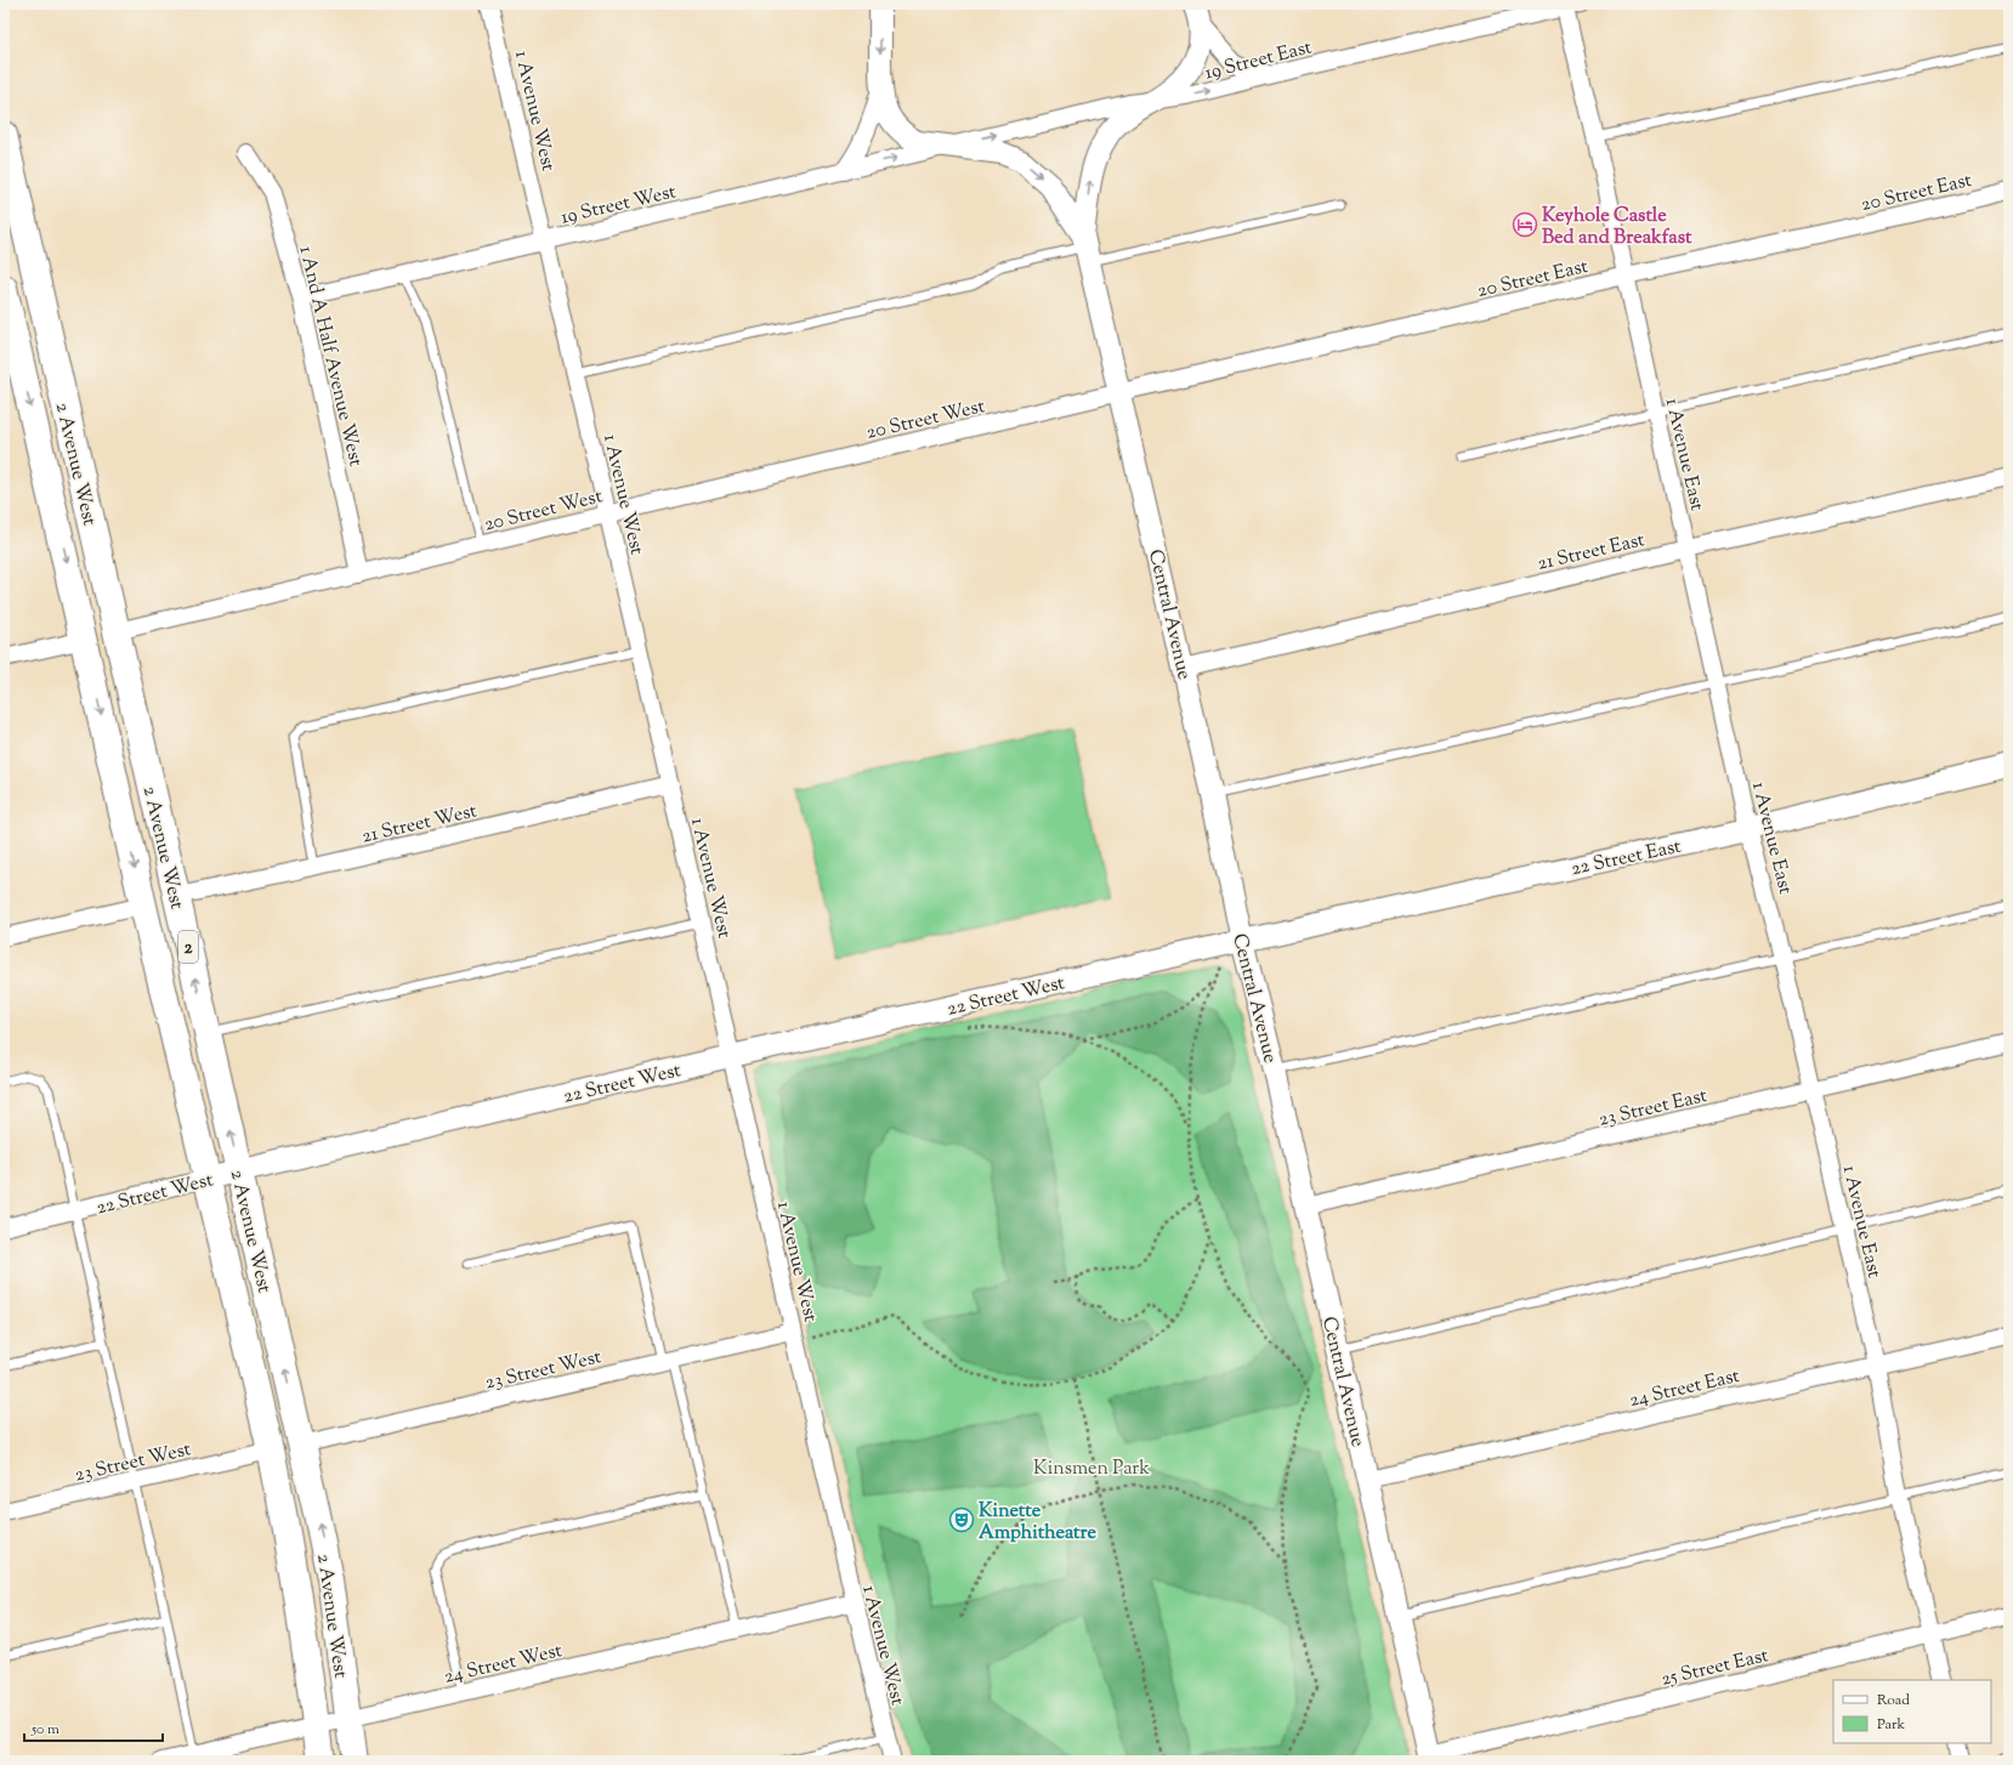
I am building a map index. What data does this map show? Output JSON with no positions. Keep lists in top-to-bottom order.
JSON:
{
  "streets": {
    "highway": ["2 Avenue West", "2"],
    "street": [
      "19 Street East",
      "1 Avenue West",
      "20 Street East",
      "19 Street West",
      "1 And A Half Avenue West",
      "20 Street West",
      "1 Avenue East",
      "21 Street East",
      "Central Avenue",
      "21 Street West",
      "22 Street East",
      "22 Street West",
      "23 Street East",
      "23 Street West",
      "24 Street East",
      "24 Street West",
      "25 Street East"
    ]
  },
  "crossings": [
    ["19 Street East", "19 Street West"],
    ["19 Street East", "1 Avenue East"],
    ["19 Street East", "Central Avenue"],
    ["1 Avenue West", "19 Street West"],
    ["1 Avenue West", "20 Street West"],
    ["1 Avenue West", "21 Street West"],
    ["1 Avenue West", "22 Street West"],
    ["1 Avenue West", "23 Street West"],
    ["1 Avenue West", "24 Street West"],
    ["20 Street East", "20 Street West"],
    ["20 Street East", "1 Avenue East"],
    ["20 Street East", "Central Avenue"],
    ["19 Street West", "1 And A Half Avenue West"],
    ["19 Street West", "Central Avenue"],
    ["1 And A Half Avenue West", "20 Street West"],
    ["20 Street West", "2 Avenue West"],
    ["20 Street West", "Central Avenue"],
    ["1 Avenue East", "21 Street East"],
    ["1 Avenue East", "22 Street East"],
    ["1 Avenue East", "23 Street East"],
    ["1 Avenue East", "24 Street East"],
    ["1 Avenue East", "25 Street East"],
    ["2 Avenue West", "21 Street West"],
    ["2 Avenue West", "22 Street West"],
    ["2 Avenue West", "23 Street West"],
    ["2 Avenue West", "24 Street West"],
    ["21 Street East", "Central Avenue"],
    ["Central Avenue", "22 Street East"],
    ["Central Avenue", "22 Street West"],
    ["Central Avenue", "23 Street East"],
    ["Central Avenue", "24 Street East"],
    ["Central Avenue", "25 Street East"],
    ["22 Street East", "22 Street West"]
  ],
  "one_way": ["19 Street East"],
  "parks": ["Kinsmen Park"],
  "places": {
    "hotel": ["Keyhole Castle Bed and Breakfast"],
    "theatre": ["Kinette Amphitheatre"]
  },
  "legend": ["Road", "Park"],
  "scale_bar": "50 m"
}
